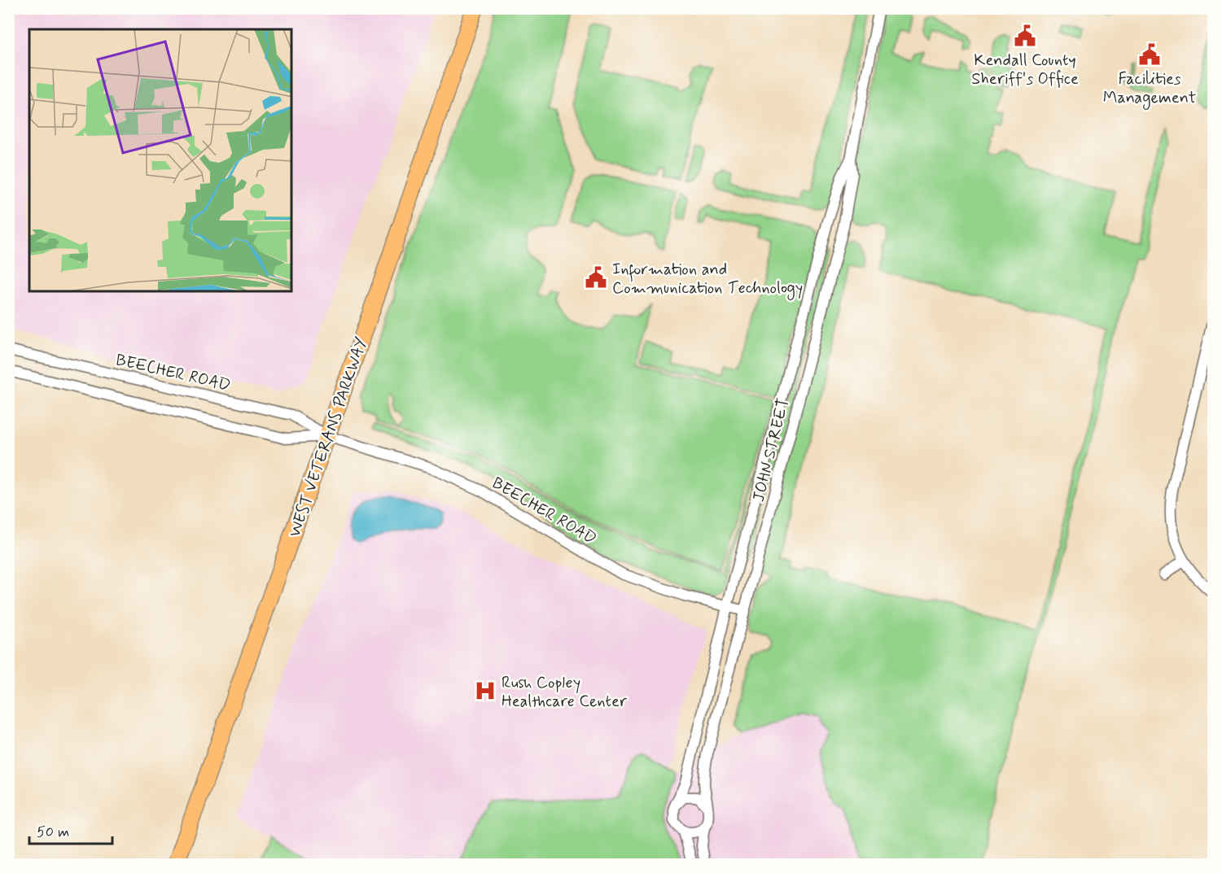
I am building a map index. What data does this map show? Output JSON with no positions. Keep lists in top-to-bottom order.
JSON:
{
  "streets": {
    "main road": ["WEST VETERANS PARKWAY"],
    "street": ["BEECHER ROAD", "JOHN STREET"]
  },
  "crossings": [
    ["BEECHER ROAD", "WEST VETERANS PARKWAY"],
    ["BEECHER ROAD", "JOHN STREET"]
  ],
  "places": {
    "public building": ["Kendall County Sheriff's Office", "Facilities Management", "Information and Communication Technology"],
    "hospital": ["Rush Copley Healthcare Center"]
  },
  "scale_bar": "50 m"
}
